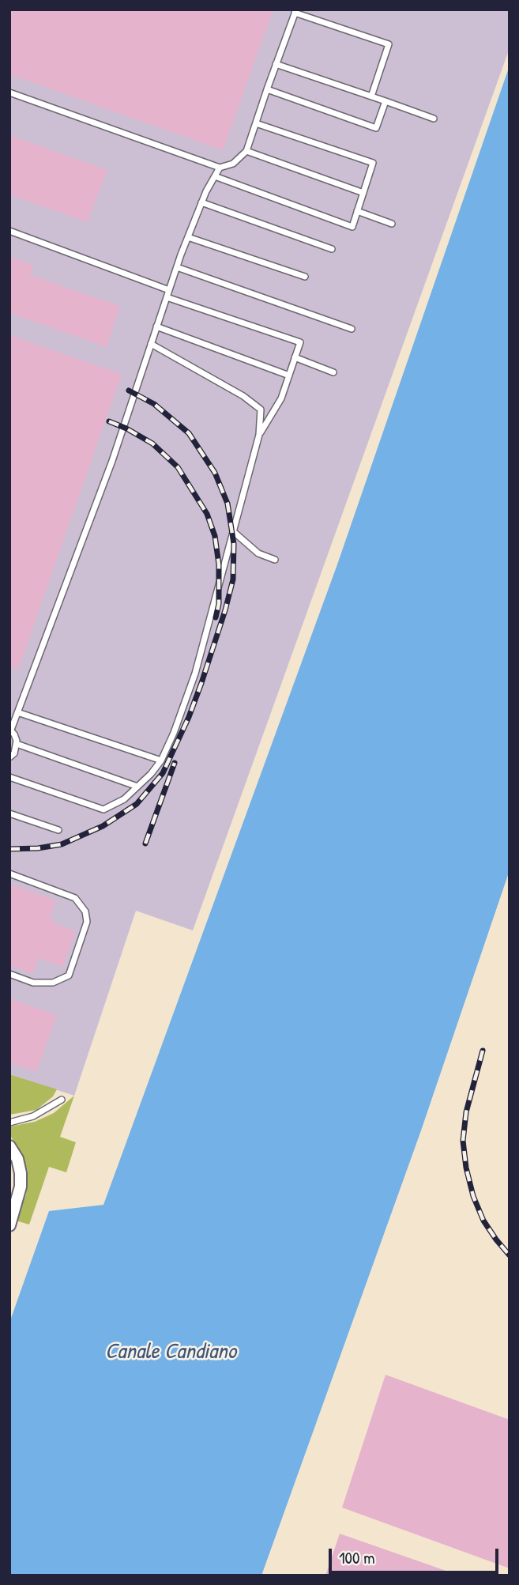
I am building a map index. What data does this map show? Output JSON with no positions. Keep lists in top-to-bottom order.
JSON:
{
  "water": ["Canale Candiano"],
  "scale_bar": "100 m"
}
